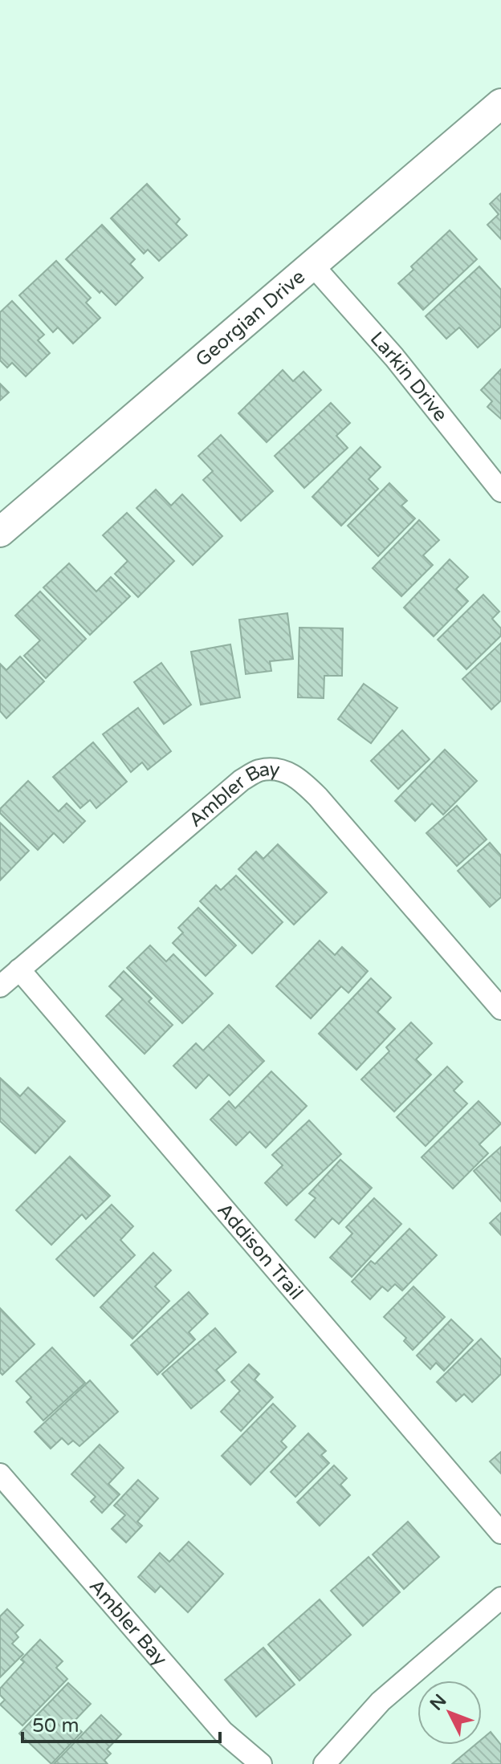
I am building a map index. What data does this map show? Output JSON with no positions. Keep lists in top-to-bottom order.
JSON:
{
  "streets": {
    "main road": ["Georgian Drive"],
    "street": ["Larkin Drive", "Ambler Bay", "Addison Trail"]
  },
  "crossings": [
    ["Georgian Drive", "Larkin Drive"],
    ["Ambler Bay", "Addison Trail"]
  ],
  "scale_bar": "50 m",
  "north": "top left"
}
